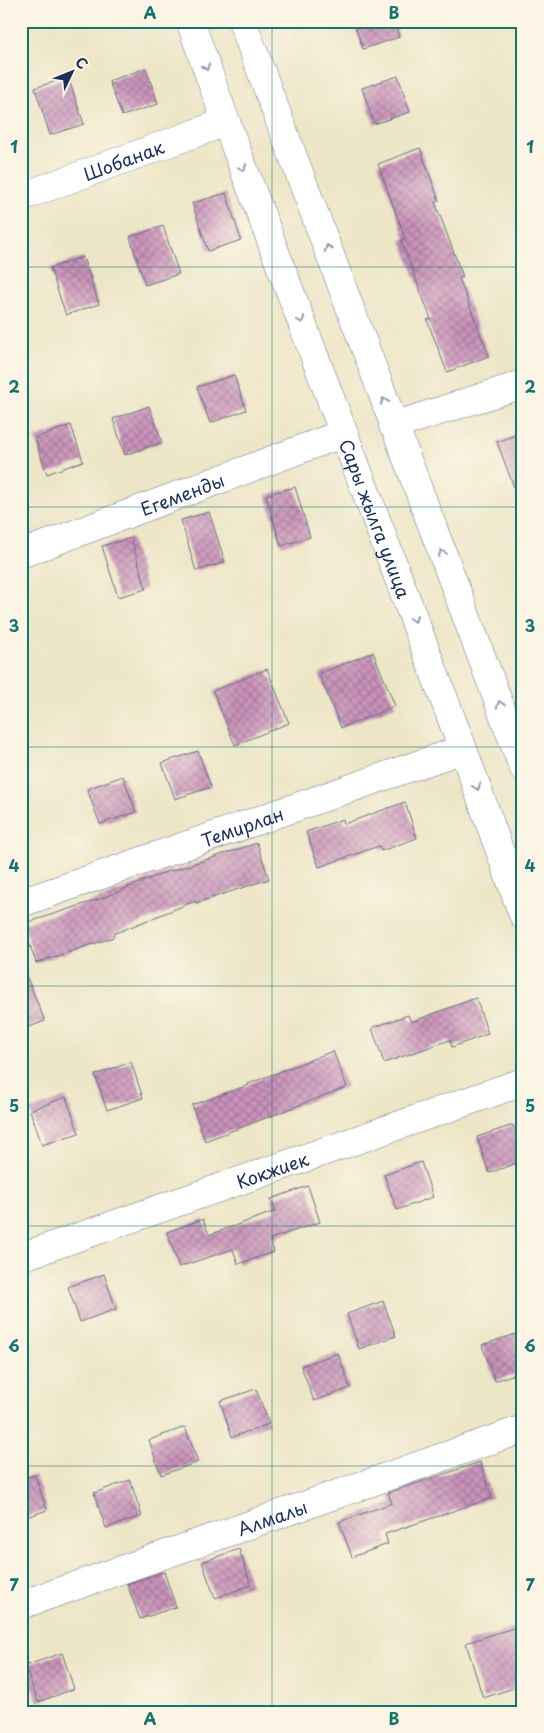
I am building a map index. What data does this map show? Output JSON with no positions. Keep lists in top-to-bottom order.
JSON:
{
  "streets": {
    "street": [
      "Шобанак",
      "Егеменды",
      "Сары жылга улица",
      "Темирлан",
      "Кокжиек",
      "Алмалы"
    ]
  },
  "crossings": [
    ["Шобанак", "Сары жылга улица"],
    ["Егеменды", "Сары жылга улица"],
    ["Сары жылга улица", "Темирлан"]
  ],
  "north": "top right",
  "grid": {
    "columns": ["A", "B"],
    "rows": [
      "1",
      "2",
      "3",
      "4",
      "5",
      "6",
      "7"
    ]
  }
}
